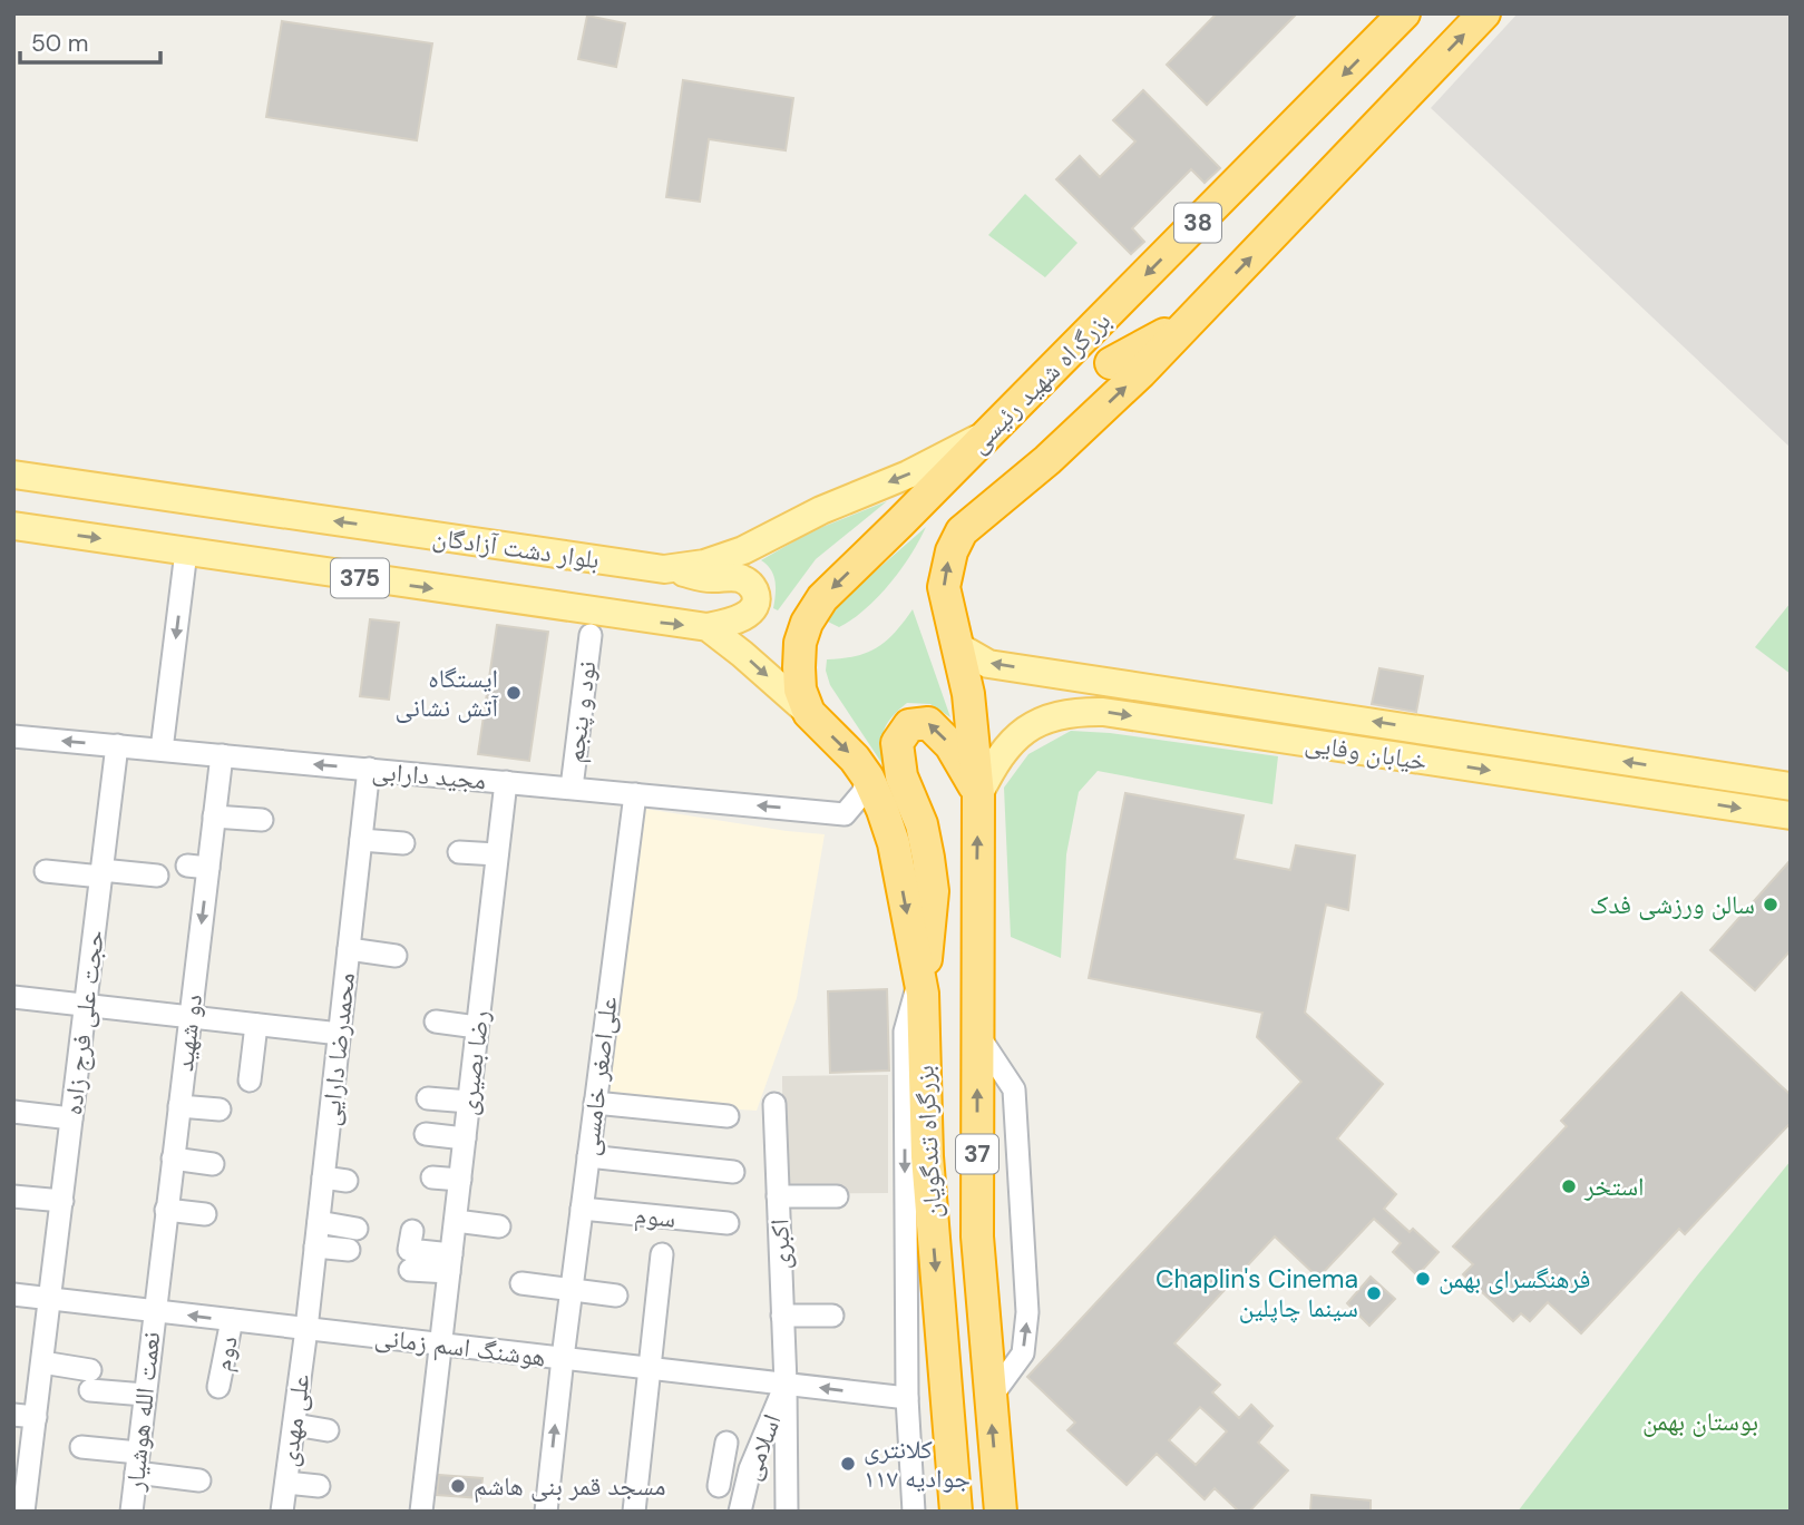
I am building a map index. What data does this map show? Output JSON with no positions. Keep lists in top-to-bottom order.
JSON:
{
  "streets": {
    "highway": [
      "38",
      "بزرگراه شهید رئیسی",
      "بزرگراه تندگویان",
      "37"
    ],
    "main road": ["بلوار دشت آزادگان", "375", "خیابان وفایی"],
    "street": [
      "نود و پنجم",
      "مجید دارابی",
      "حجت علی فرج زاده",
      "دو شهید",
      "محمدرضا دارایی",
      "رضا بصیری",
      "علی‌اصغر خامسی",
      "سوم",
      "اکبری",
      "هوشنگ اسم زمانی",
      "دوم",
      "نعمت الله هوشیار",
      "علی مهدی",
      "اسلامی"
    ]
  },
  "crossings": [
    ["38", "خیابان وفایی"],
    ["38", "بزرگراه تندگویان"],
    ["بزرگراه شهید رئیسی", "بلوار دشت آزادگان"],
    ["نود و پنجم", "مجید دارابی"],
    ["خیابان وفایی", "بزرگراه تندگویان"],
    ["مجید دارابی", "حجت علی فرج زاده"],
    ["مجید دارابی", "دو شهید"],
    ["مجید دارابی", "محمدرضا دارایی"],
    ["مجید دارابی", "رضا بصیری"],
    ["مجید دارابی", "علی‌اصغر خامسی"],
    ["مجید دارابی", "بزرگراه تندگویان"],
    ["حجت علی فرج زاده", "هوشنگ اسم زمانی"],
    ["دو شهید", "هوشنگ اسم زمانی"],
    ["دو شهید", "نعمت الله هوشیار"],
    ["محمدرضا دارایی", "هوشنگ اسم زمانی"],
    ["محمدرضا دارایی", "علی مهدی"],
    ["رضا بصیری", "هوشنگ اسم زمانی"],
    ["علی‌اصغر خامسی", "سوم"],
    ["علی‌اصغر خامسی", "هوشنگ اسم زمانی"],
    ["اکبری", "هوشنگ اسم زمانی"],
    ["اکبری", "اسلامی"],
    ["هوشنگ اسم زمانی", "دوم"],
    ["هوشنگ اسم زمانی", "نعمت الله هوشیار"],
    ["هوشنگ اسم زمانی", "علی مهدی"],
    ["هوشنگ اسم زمانی", "اسلامی"]
  ],
  "one_way": ["مجید دارابی", "دو شهید"],
  "parks": ["بوستان بهمن"],
  "places": [
    "ایستگاه آتش نشانی",
    "سالن ورزشی فدک",
    "استخر",
    "فرهنگسرای بهمن",
    "Chaplin's Cinema سینما چاپلین",
    "کلانتری ۱۱۷ جوادیه",
    "مسجد قمر بنی هاشم"
  ],
  "scale_bar": "50 m"
}
